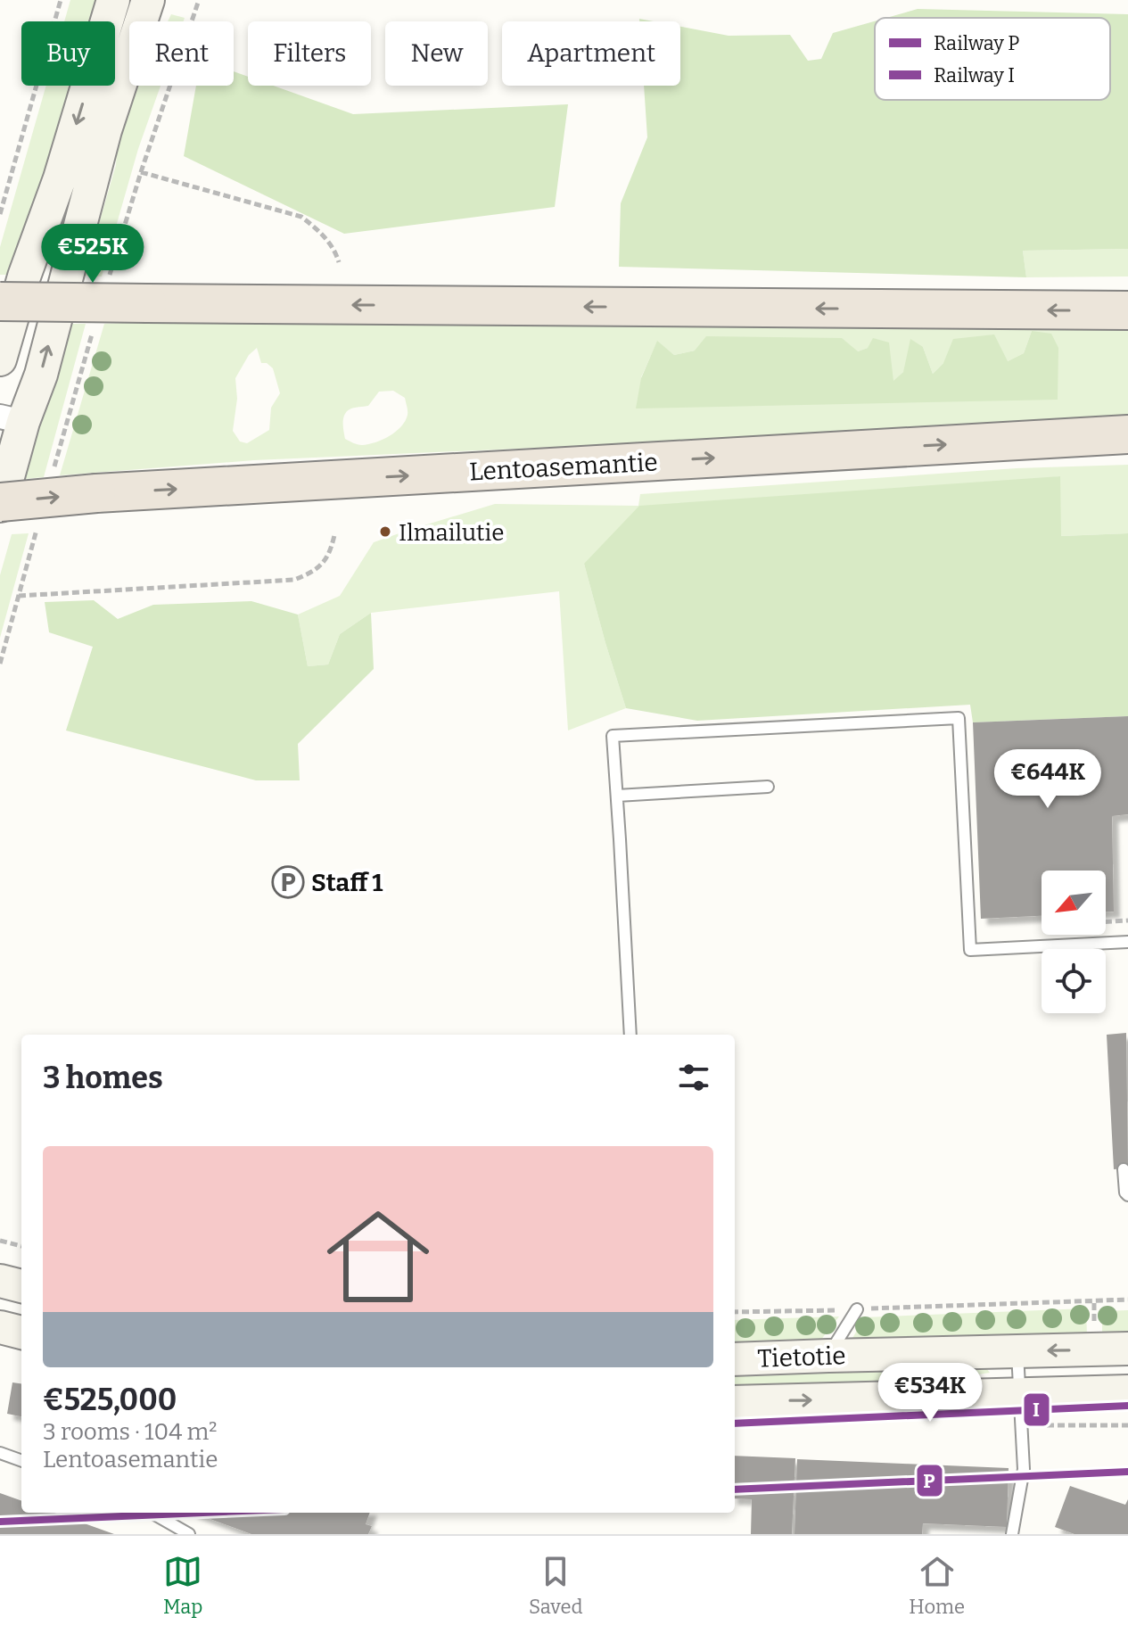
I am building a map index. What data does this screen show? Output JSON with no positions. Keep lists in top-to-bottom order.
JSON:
{
  "streets": {
    "highway": ["Lentoasemantie"],
    "main road": ["Tietotie"]
  },
  "places": {
    "other": ["Ilmailutie"],
    "parking": ["Staff 1"]
  },
  "lines": ["rail line I", "rail line P"],
  "legend": ["Railway P", "Railway I"],
  "north": "bottom left",
  "page": {
    "chip": [
      "Buy",
      "Rent",
      "Filters",
      "New",
      "Apartment"
    ],
    "price": ["€525K", "€644K", "€534K"],
    "heading": "3 homes",
    "list": [
      {
        "name": "€525,000",
        "note": "3 rooms · 104 m² · Lentoasemantie"
      }
    ],
    "tabs": ["Map", "Saved", "Home"]
  }
}
